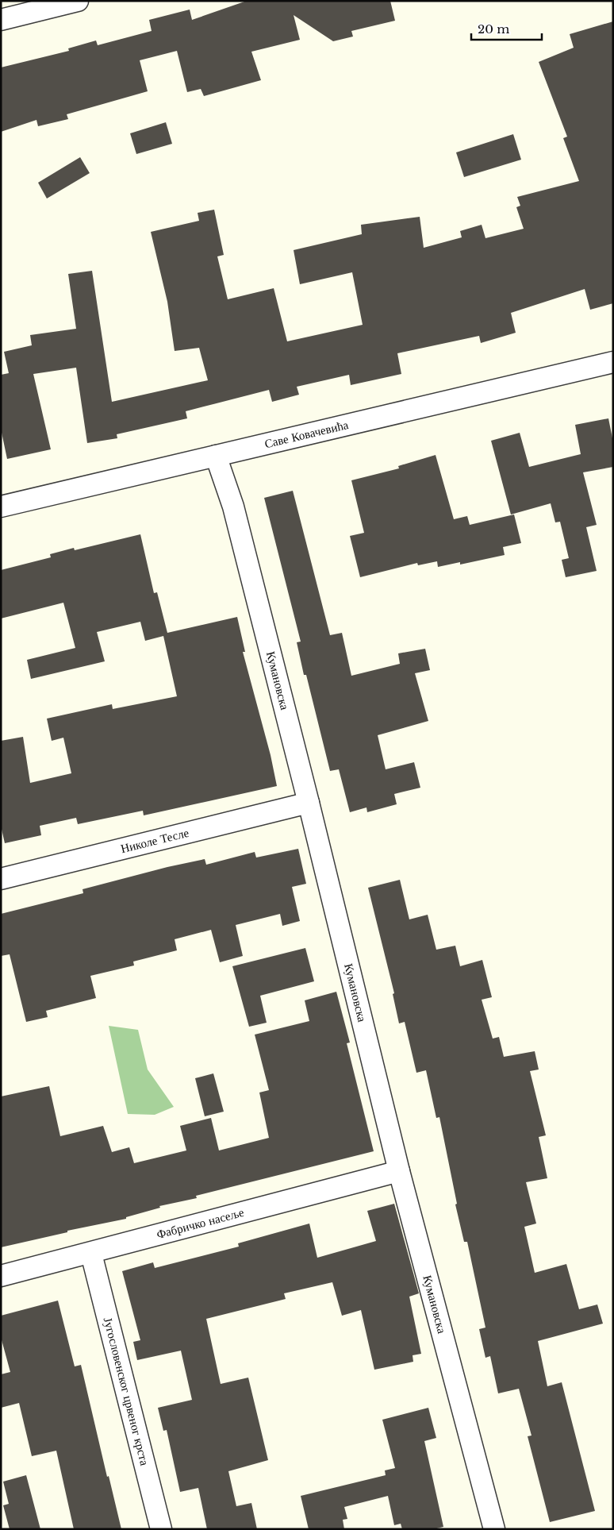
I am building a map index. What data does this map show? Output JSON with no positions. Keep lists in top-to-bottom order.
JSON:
{
  "streets": {
    "street": [
      "Саве Ковачевића",
      "Кумановска",
      "Николе Тесле",
      "Фабричко насеље",
      "Југословенског црвеног крста"
    ]
  },
  "crossings": [
    ["Саве Ковачевића", "Кумановска"],
    ["Кумановска", "Николе Тесле"],
    ["Кумановска", "Фабричко насеље"],
    ["Фабричко насеље", "Југословенског црвеног крста"]
  ],
  "scale_bar": "20 m"
}
